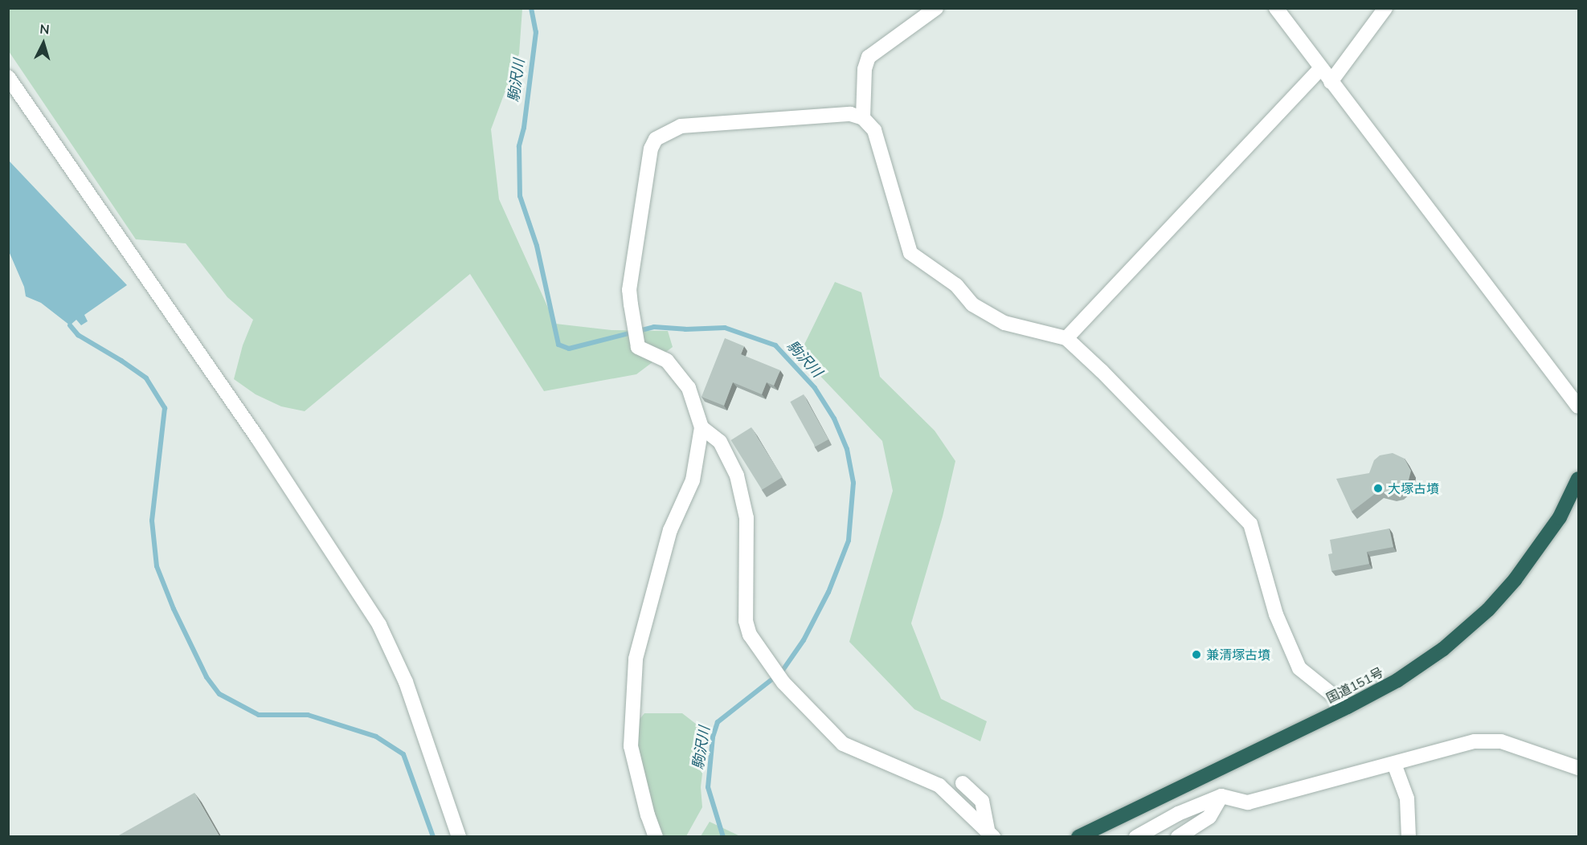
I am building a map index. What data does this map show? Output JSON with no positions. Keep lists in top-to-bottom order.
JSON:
{
  "streets": {
    "highway": ["国道151号"]
  },
  "water": ["駒沢川"],
  "places": ["大塚古墳", "兼清塚古墳"],
  "north": "top"
}
